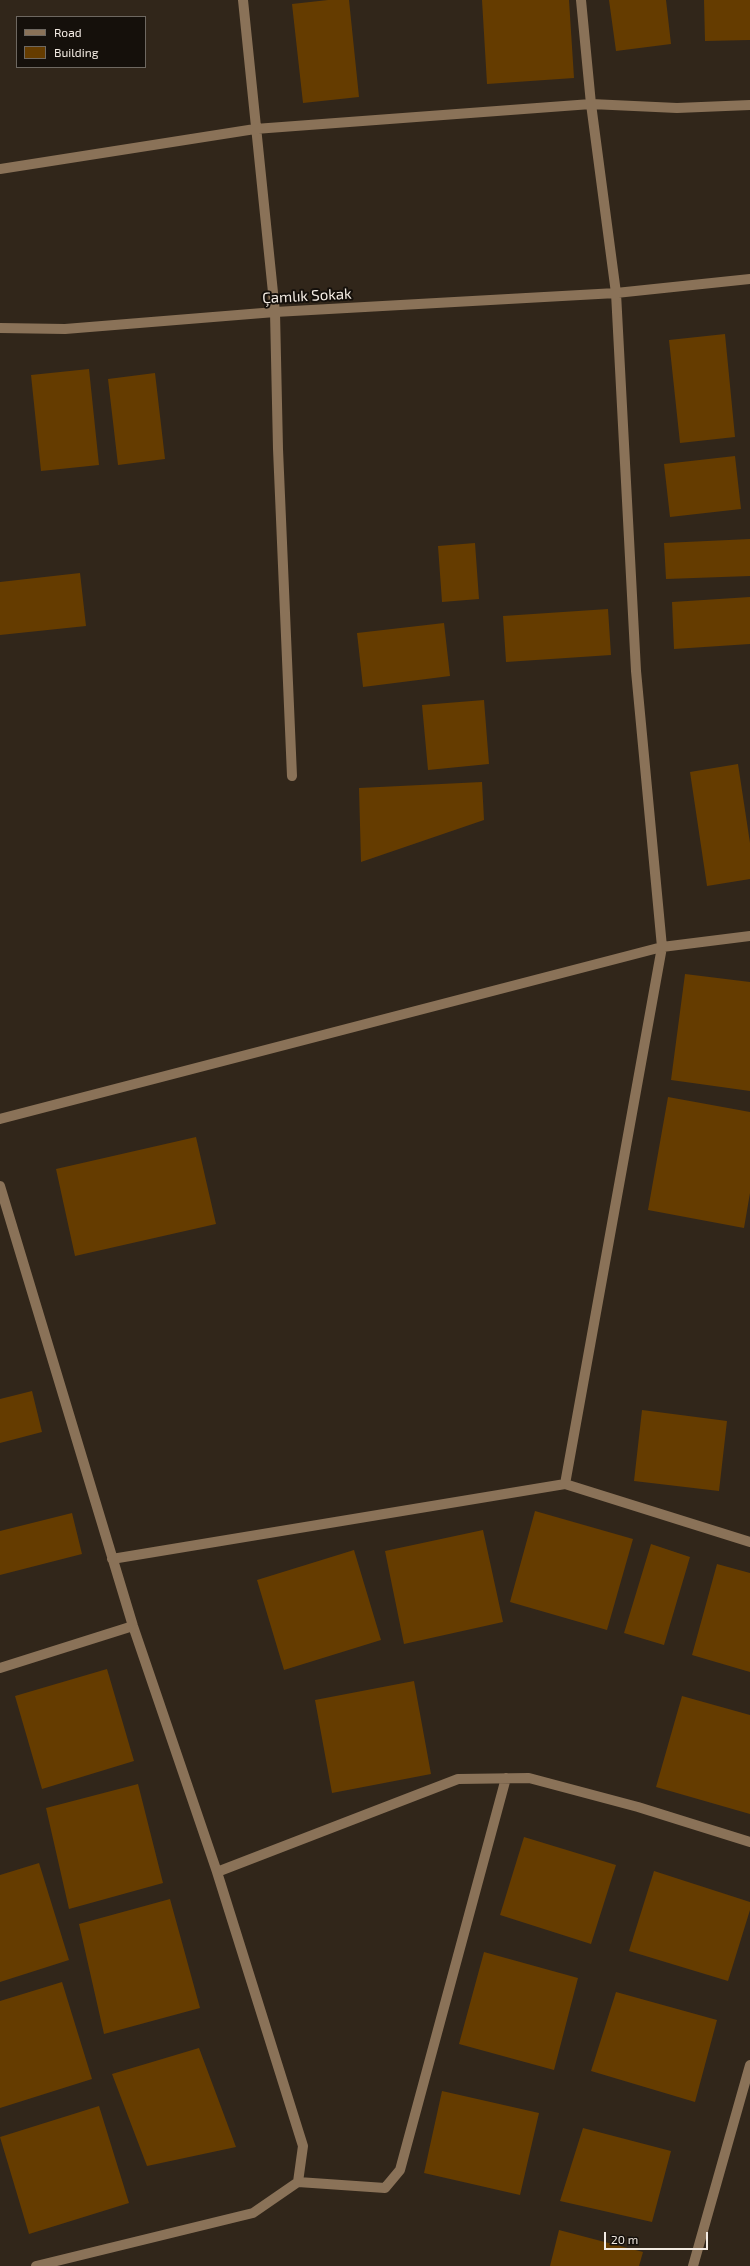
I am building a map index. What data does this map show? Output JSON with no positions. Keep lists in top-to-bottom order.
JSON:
{
  "streets": {
    "street": ["Çamlık Sokak"]
  },
  "legend": ["Road", "Building"],
  "scale_bar": "20 m"
}
